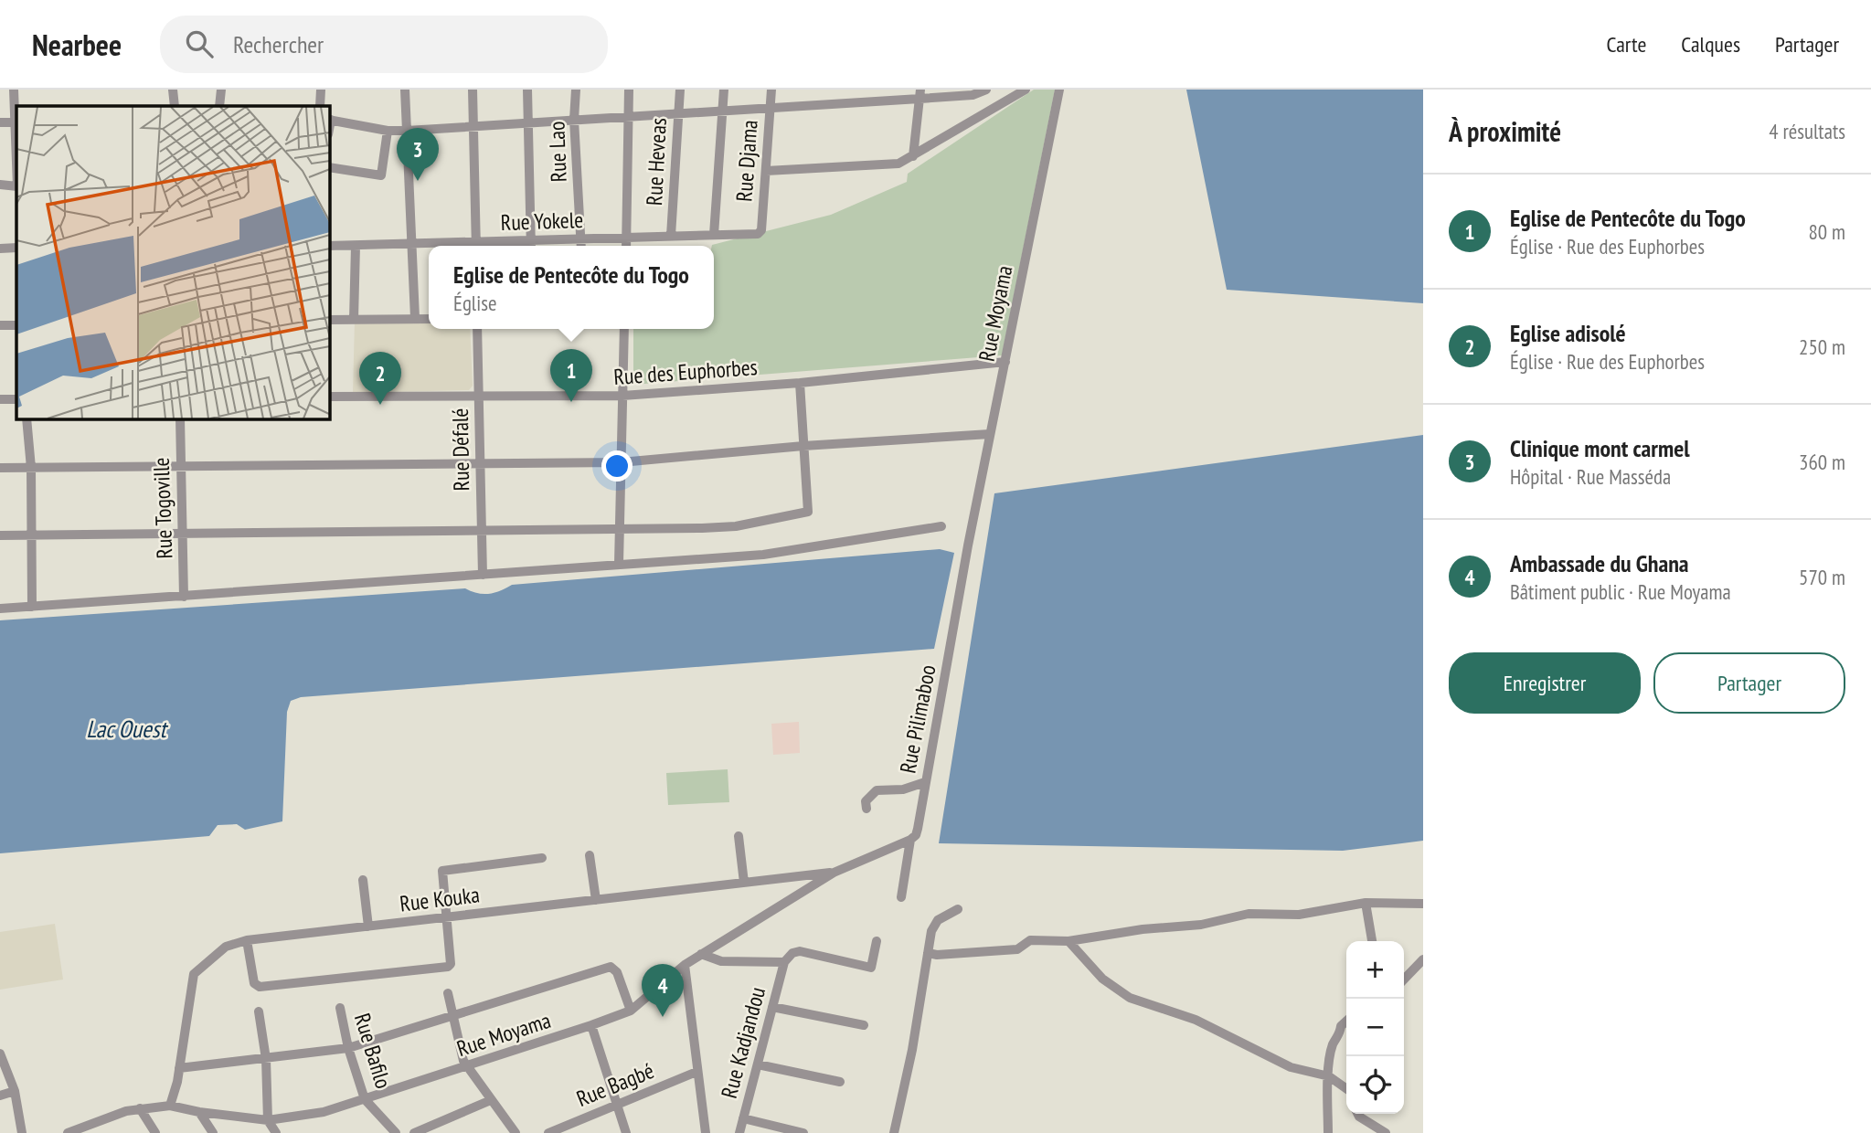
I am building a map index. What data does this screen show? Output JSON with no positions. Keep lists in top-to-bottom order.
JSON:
{
  "streets": {
    "street": [
      "Rue Lao",
      "Rue Djama",
      "Rue Heveas",
      "Rue Yokele",
      "Rue Moyama",
      "Rue des Euphorbes",
      "Rue Défalé",
      "Rue Togoville",
      "Rue Pilimaboo",
      "Rue Kouka",
      "Rue Kadjandou",
      "Rue Bafilo",
      "Rue Bagbé"
    ]
  },
  "crossings": [
    ["Rue Lao", "Rue Yokele"],
    ["Rue Djama", "Rue Yokele"],
    ["Rue Heveas", "Rue Yokele"],
    ["Rue Moyama", "Rue des Euphorbes"],
    ["Rue Moyama", "Rue Pilimaboo"],
    ["Rue Moyama", "Rue Kouka"],
    ["Rue Moyama", "Rue Bafilo"],
    ["Rue des Euphorbes", "Rue Défalé"]
  ],
  "water": ["Lac Ouest"],
  "page": {
    "header": "Nearbee",
    "search": "Rechercher",
    "nav": ["Carte", "Calques", "Partager"],
    "heading": ["À proximité", "4 résultats"],
    "pins": [
      "3",
      "1",
      "2",
      "4"
    ],
    "list": [
      {
        "mark": "1",
        "name": "Eglise de Pentecôte du Togo",
        "note": "Église · Rue des Euphorbes",
        "value": "80 m"
      },
      {
        "mark": "2",
        "name": "Eglise adisolé",
        "note": "Église · Rue des Euphorbes",
        "value": "250 m"
      },
      {
        "mark": "3",
        "name": "Clinique mont carmel",
        "note": "Hôpital · Rue Masséda",
        "value": "360 m"
      },
      {
        "mark": "4",
        "name": "Ambassade du Ghana",
        "note": "Bâtiment public · Rue Moyama",
        "value": "570 m"
      }
    ],
    "popup": ["Eglise de Pentecôte du Togo", "Église"],
    "buttons": ["Enregistrer", "Partager"],
    "map_buttons": ["+", "−"]
  }
}
